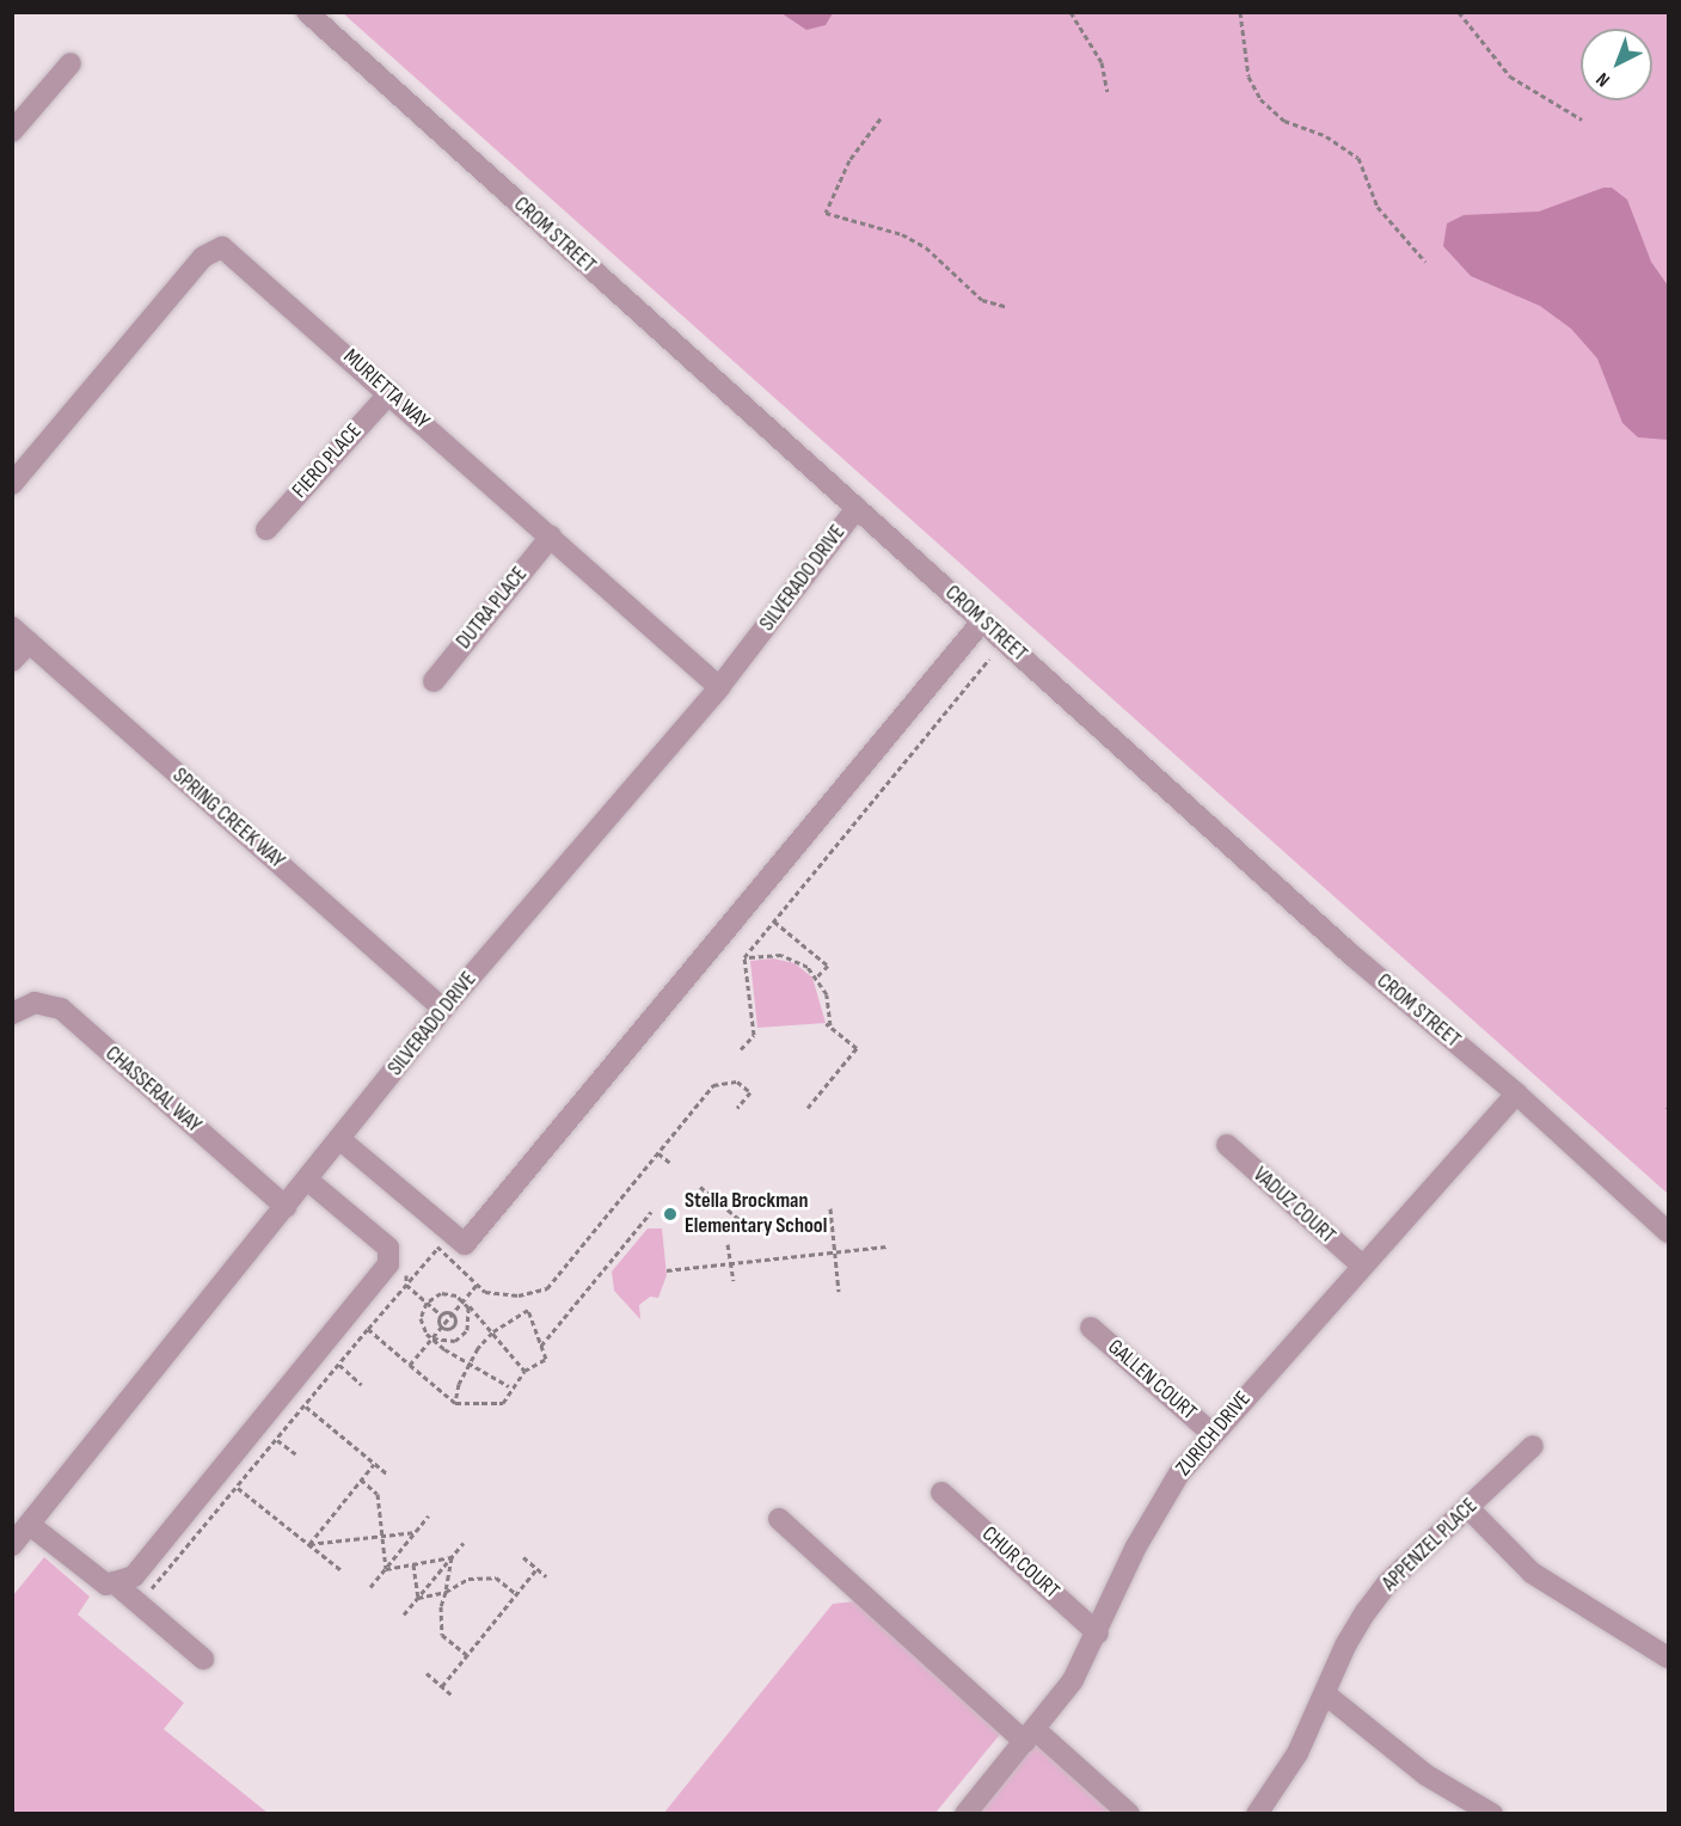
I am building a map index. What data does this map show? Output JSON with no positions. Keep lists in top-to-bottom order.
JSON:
{
  "streets": {
    "street": [
      "CROM STREET",
      "MURIETTA WAY",
      "FIERO PLACE",
      "SILVERADO DRIVE",
      "DUTRA PLACE",
      "SPRING CREEK WAY",
      "CHASSERAL WAY",
      "VADUZ COURT",
      "GALLEN COURT",
      "ZURICH DRIVE",
      "APPENZEL PLACE",
      "CHUR COURT"
    ]
  },
  "crossings": [
    ["CROM STREET", "SILVERADO DRIVE"],
    ["CROM STREET", "ZURICH DRIVE"],
    ["MURIETTA WAY", "FIERO PLACE"],
    ["MURIETTA WAY", "SILVERADO DRIVE"],
    ["MURIETTA WAY", "DUTRA PLACE"],
    ["SILVERADO DRIVE", "SPRING CREEK WAY"],
    ["SILVERADO DRIVE", "CHASSERAL WAY"],
    ["VADUZ COURT", "ZURICH DRIVE"],
    ["GALLEN COURT", "ZURICH DRIVE"],
    ["ZURICH DRIVE", "CHUR COURT"]
  ],
  "places": ["Stella Brockman Elementary School"],
  "north": "bottom left"
}
